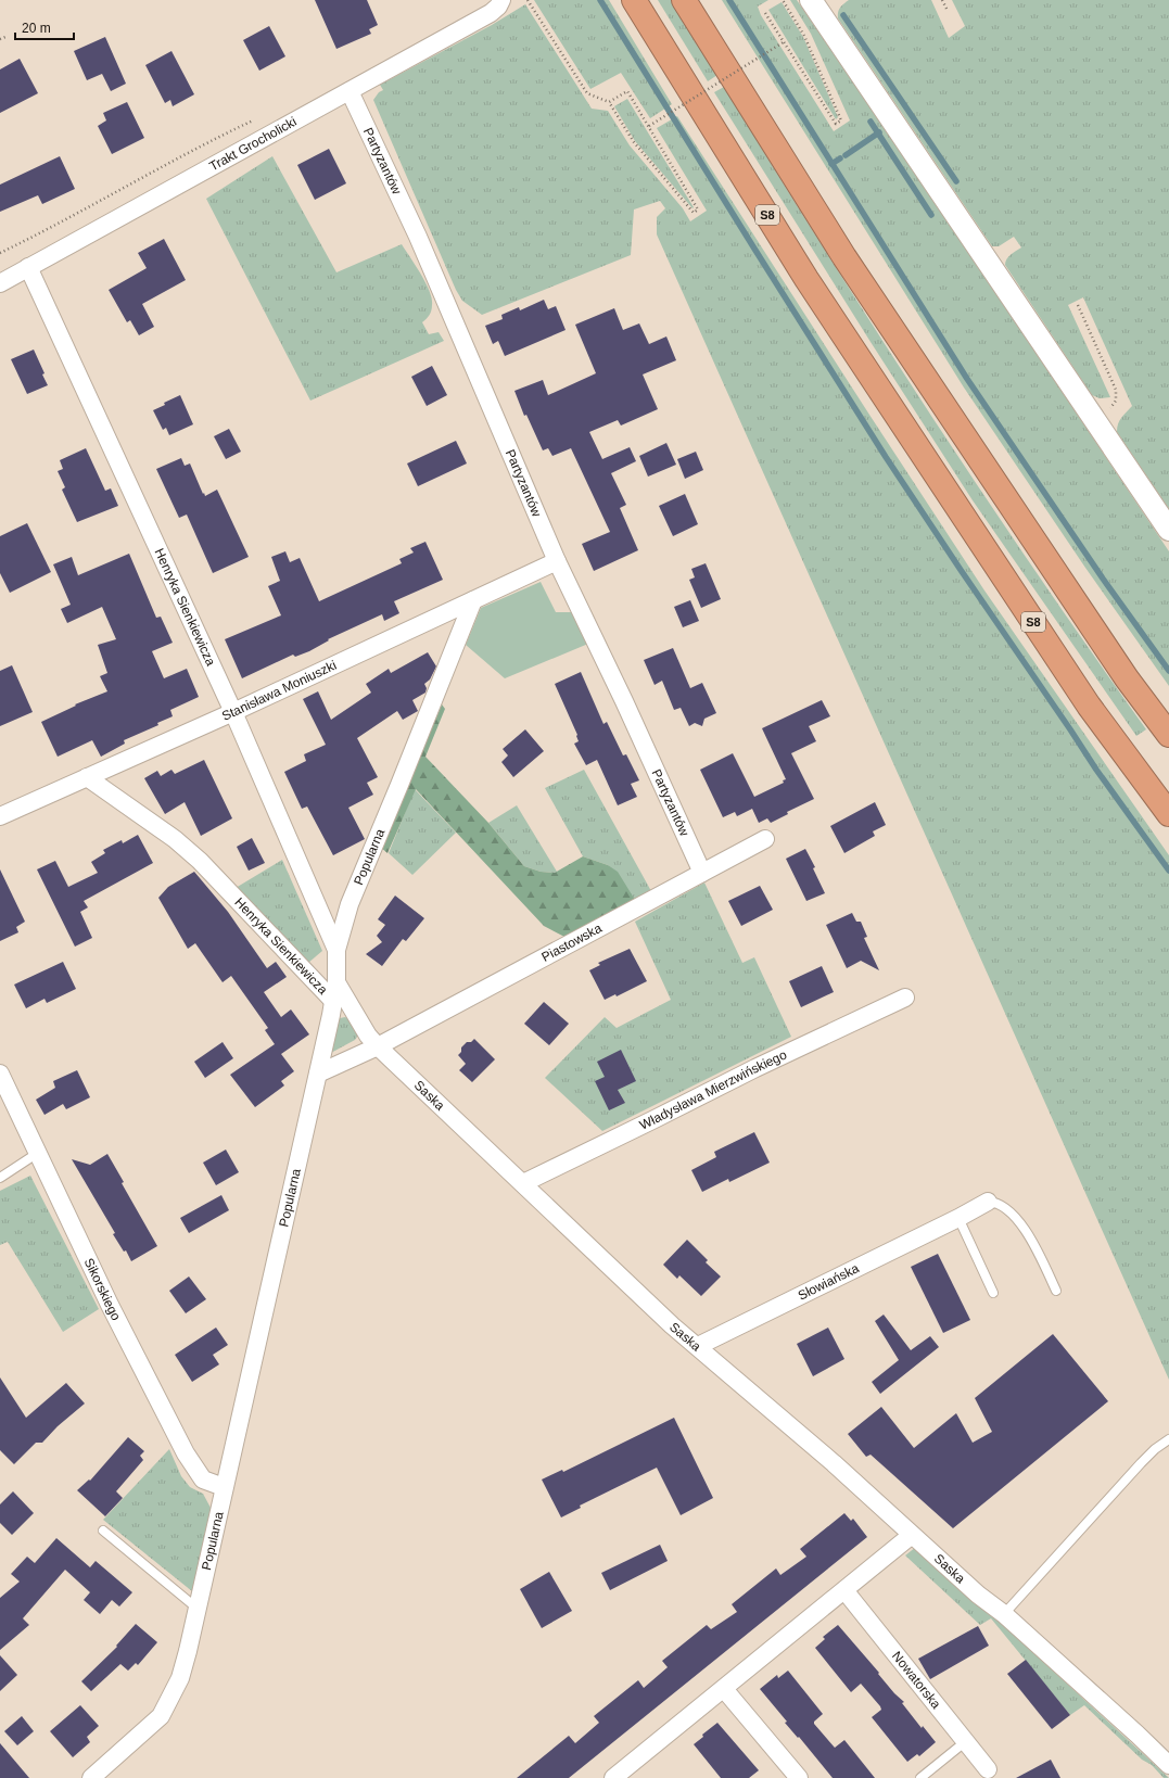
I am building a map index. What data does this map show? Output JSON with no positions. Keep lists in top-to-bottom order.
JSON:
{
  "streets": {
    "highway": ["S8"],
    "street": [
      "Trakt Grocholicki",
      "Partyzantów",
      "Henryka Sienkiewicza",
      "Stanisława Moniuszki",
      "Popularna",
      "Piastowska",
      "Władysława Mierzwińskiego",
      "Saska",
      "Słowiańska",
      "Sikorskiego",
      "Nowatorska"
    ]
  },
  "crossings": [
    ["Trakt Grocholicki", "Partyzantów"],
    ["Trakt Grocholicki", "Henryka Sienkiewicza"],
    ["Partyzantów", "Stanisława Moniuszki"],
    ["Partyzantów", "Piastowska"],
    ["Henryka Sienkiewicza", "Stanisława Moniuszki"],
    ["Henryka Sienkiewicza", "Popularna"],
    ["Stanisława Moniuszki", "Popularna"],
    ["Popularna", "Piastowska"],
    ["Popularna", "Saska"],
    ["Popularna", "Sikorskiego"],
    ["Piastowska", "Saska"],
    ["Władysława Mierzwińskiego", "Saska"],
    ["Saska", "Słowiańska"]
  ],
  "scale_bar": "20 m"
}
